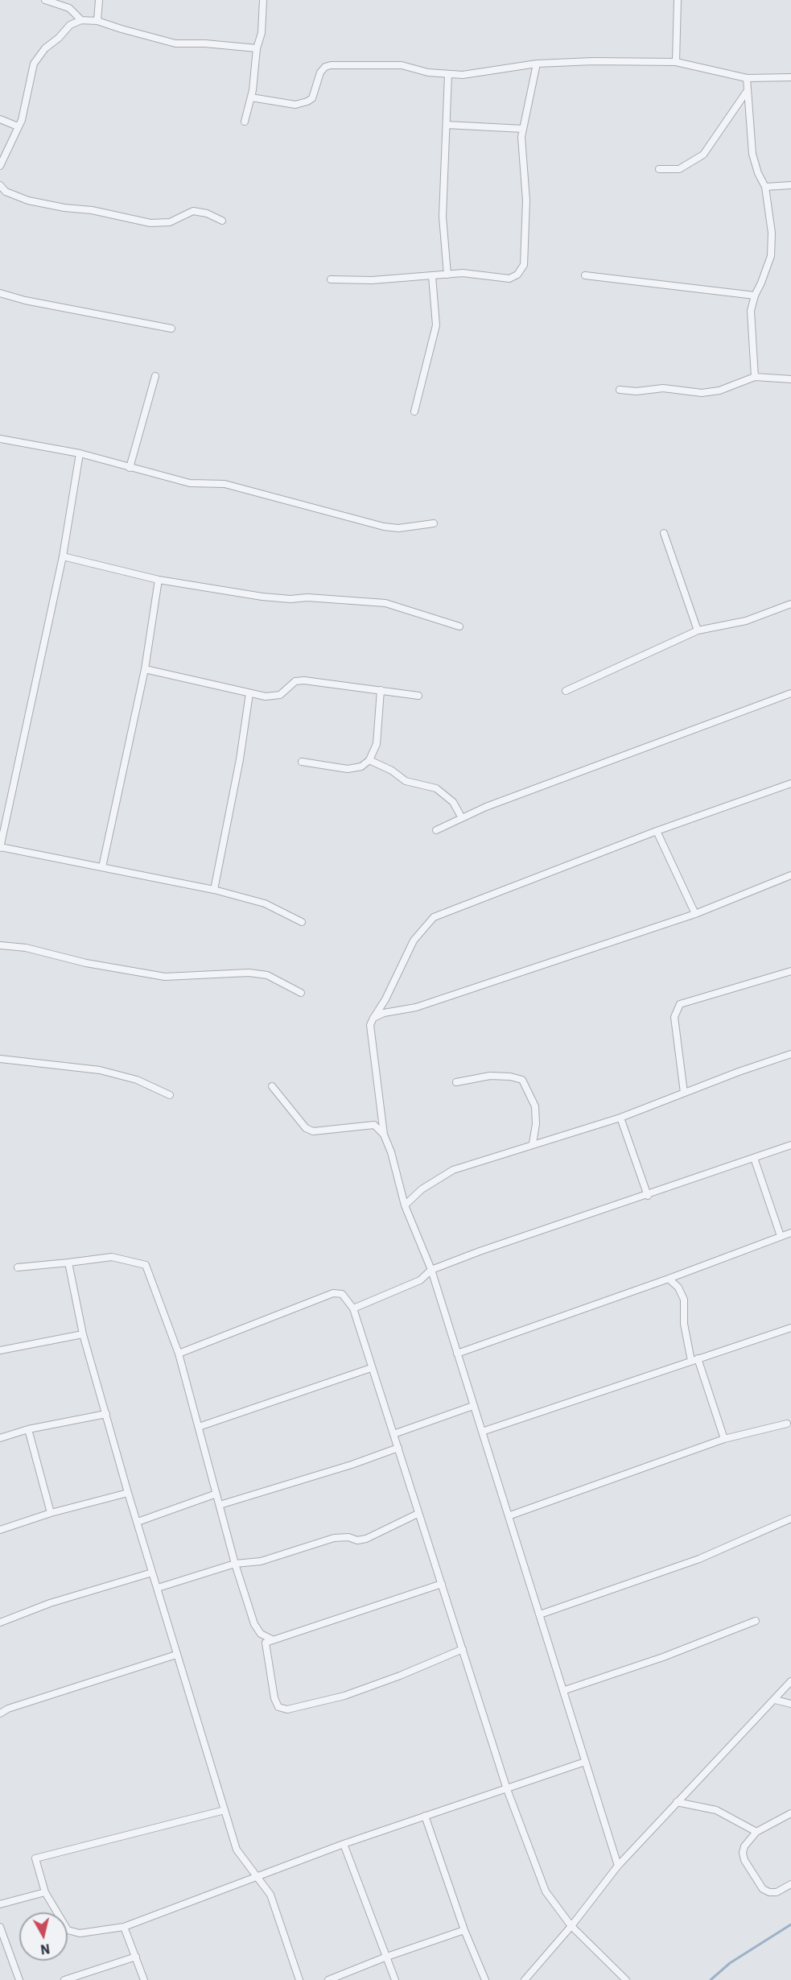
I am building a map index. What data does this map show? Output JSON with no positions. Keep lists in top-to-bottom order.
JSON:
{
  "north": "bottom"
}
